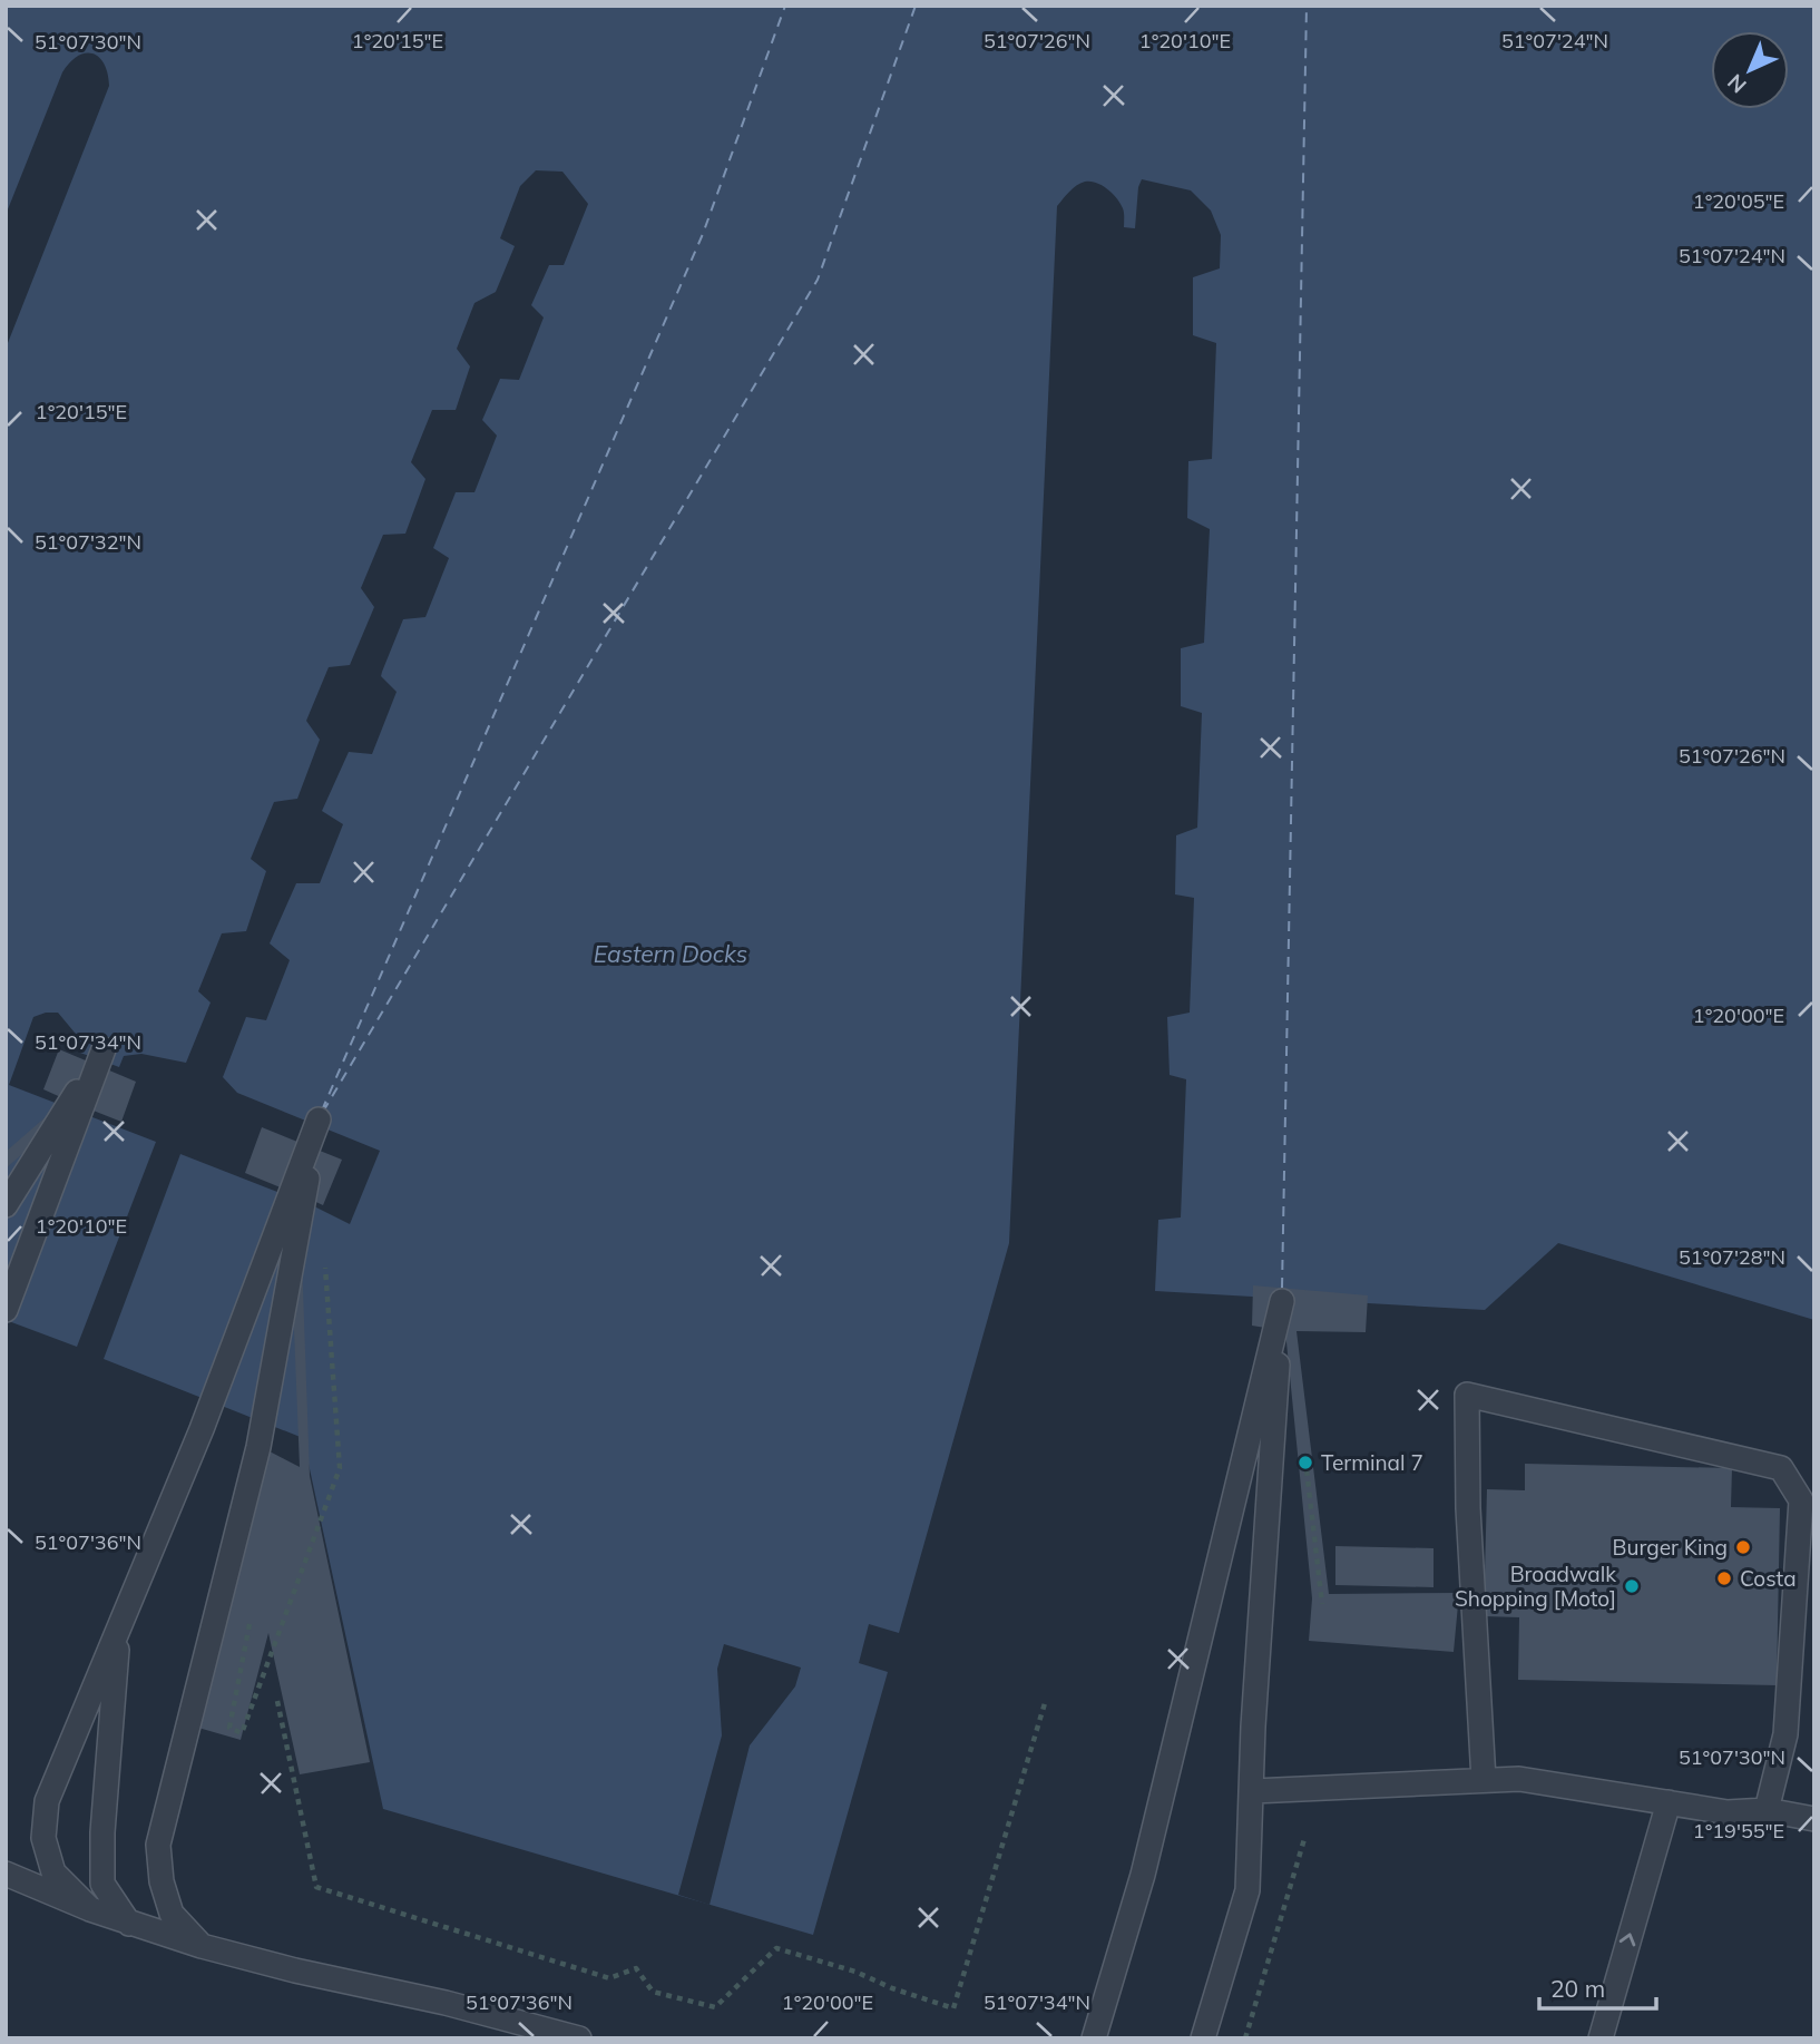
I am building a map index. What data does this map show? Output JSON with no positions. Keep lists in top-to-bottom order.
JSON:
{
  "water": ["Eastern Docks"],
  "places": [
    "Terminal 7",
    "Burger King",
    "Costa",
    "Broadwalk Shopping [Moto]"
  ],
  "scale_bar": "20 m",
  "north": "bottom left",
  "coordinates": [
    "51°07'26\"N",
    "51°07'24\"N",
    "1°20'15\"E",
    "1°20'10\"E",
    "51°07'30\"N",
    "1°20'05\"E",
    "51°07'32\"N",
    "1°20'00\"E",
    "51°07'34\"N",
    "51°07'28\"N",
    "51°07'36\"N",
    "1°19'55\"E"
  ]
}
